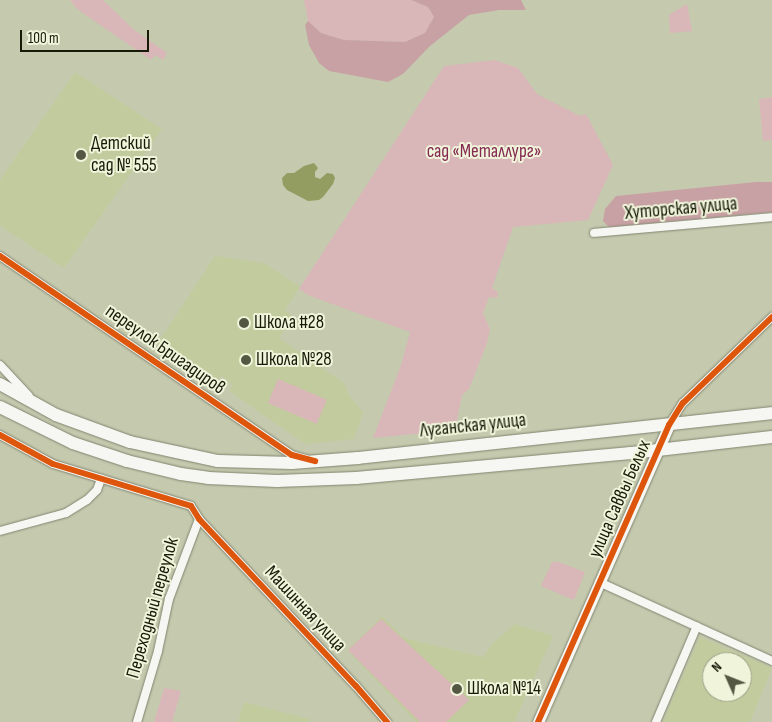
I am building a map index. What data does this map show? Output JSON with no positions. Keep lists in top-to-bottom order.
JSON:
{
  "streets": {
    "main road": ["Луганская улица"],
    "street": [
      "Хуторская улица",
      "переулок Бригадиров",
      "улица Саввы Белых",
      "Переходный переулок",
      "Машинная улица"
    ]
  },
  "crossings": [
    ["переулок Бригадиров", "Луганская улица"],
    ["Луганская улица", "улица Саввы Белых"],
    ["Переходный переулок", "Машинная улица"]
  ],
  "parks": ["сад «Металлург»"],
  "places": [
    "Детский сад № 555",
    "Школа #28",
    "Школа №28",
    "Школа №14"
  ],
  "scale_bar": "100 m",
  "north": "top left"
}
